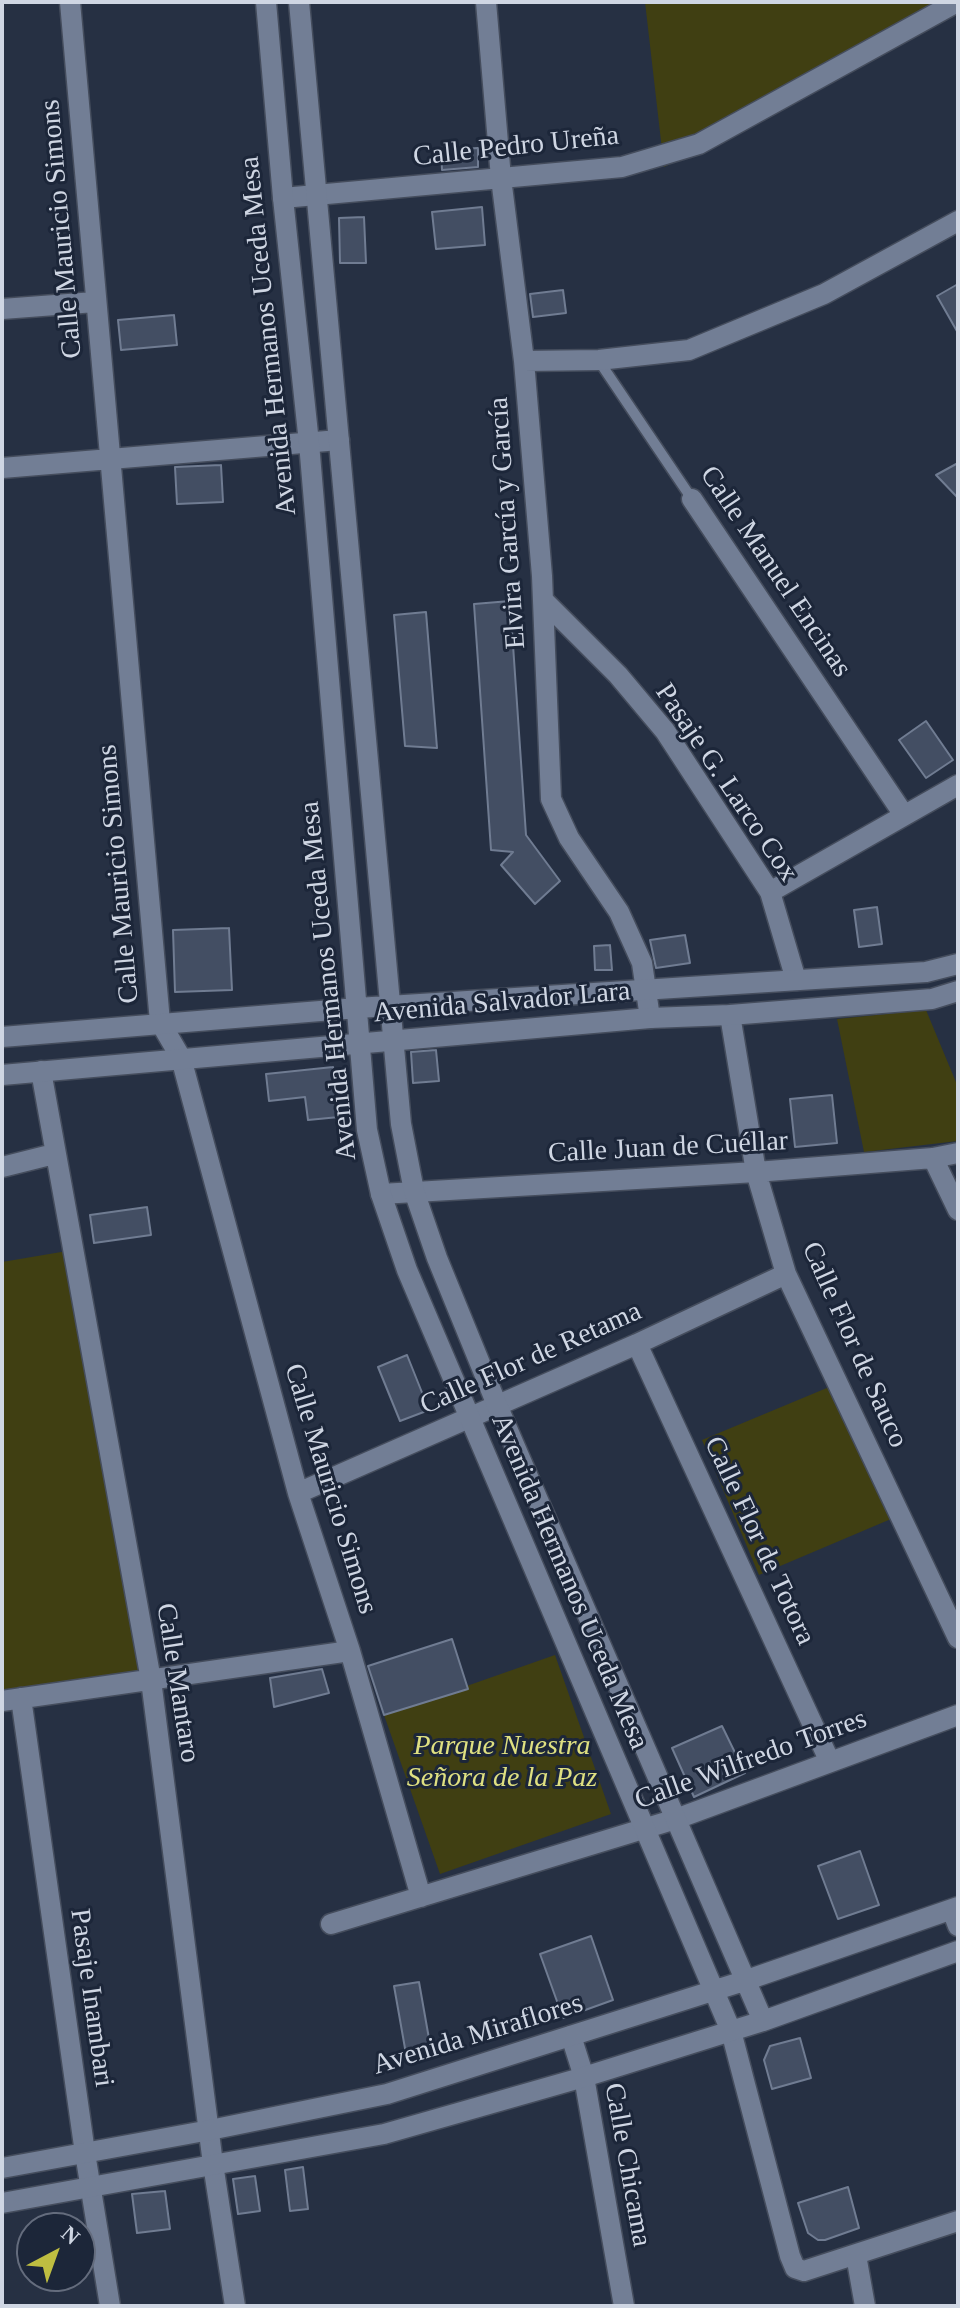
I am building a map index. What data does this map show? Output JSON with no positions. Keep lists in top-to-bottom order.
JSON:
{
  "streets": {
    "street": [
      "Calle Pedro Ureña",
      "Calle Mauricio Simons",
      "Avenida Hermanos Uceda Mesa",
      "Elvira García y García",
      "Calle Manuel Encinas",
      "Pasaje G. Larco Cox",
      "Avenida Salvador Lara",
      "Calle Juan de Cuéllar",
      "Calle Flor de Sauco",
      "Calle Flor de Retama",
      "Calle Flor de Totora",
      "Calle Mantaro",
      "Calle Wilfredo Torres",
      "Pasaje Inambari",
      "Avenida Miraflores",
      "Calle Chicama"
    ]
  },
  "crossings": [
    ["Calle Pedro Ureña", "Avenida Hermanos Uceda Mesa"],
    ["Calle Pedro Ureña", "Elvira García y García"],
    ["Calle Mauricio Simons", "Avenida Salvador Lara"],
    ["Calle Mauricio Simons", "Calle Flor de Retama"],
    ["Calle Mauricio Simons", "Calle Wilfredo Torres"],
    ["Avenida Hermanos Uceda Mesa", "Avenida Salvador Lara"],
    ["Avenida Hermanos Uceda Mesa", "Calle Juan de Cuéllar"],
    ["Avenida Hermanos Uceda Mesa", "Calle Flor de Retama"],
    ["Avenida Hermanos Uceda Mesa", "Calle Wilfredo Torres"],
    ["Avenida Hermanos Uceda Mesa", "Avenida Miraflores"],
    ["Elvira García y García", "Pasaje G. Larco Cox"],
    ["Elvira García y García", "Avenida Salvador Lara"],
    ["Pasaje G. Larco Cox", "Avenida Salvador Lara"],
    ["Avenida Salvador Lara", "Calle Flor de Sauco"],
    ["Avenida Salvador Lara", "Calle Mantaro"],
    ["Calle Juan de Cuéllar", "Calle Flor de Sauco"],
    ["Calle Flor de Sauco", "Calle Flor de Retama"],
    ["Calle Flor de Retama", "Calle Flor de Totora"],
    ["Calle Flor de Totora", "Calle Wilfredo Torres"],
    ["Calle Mantaro", "Avenida Miraflores"],
    ["Pasaje Inambari", "Avenida Miraflores"],
    ["Avenida Miraflores", "Calle Chicama"]
  ],
  "parks": ["Parque Nuestra Señora de la Paz"],
  "north": "top right"
}
